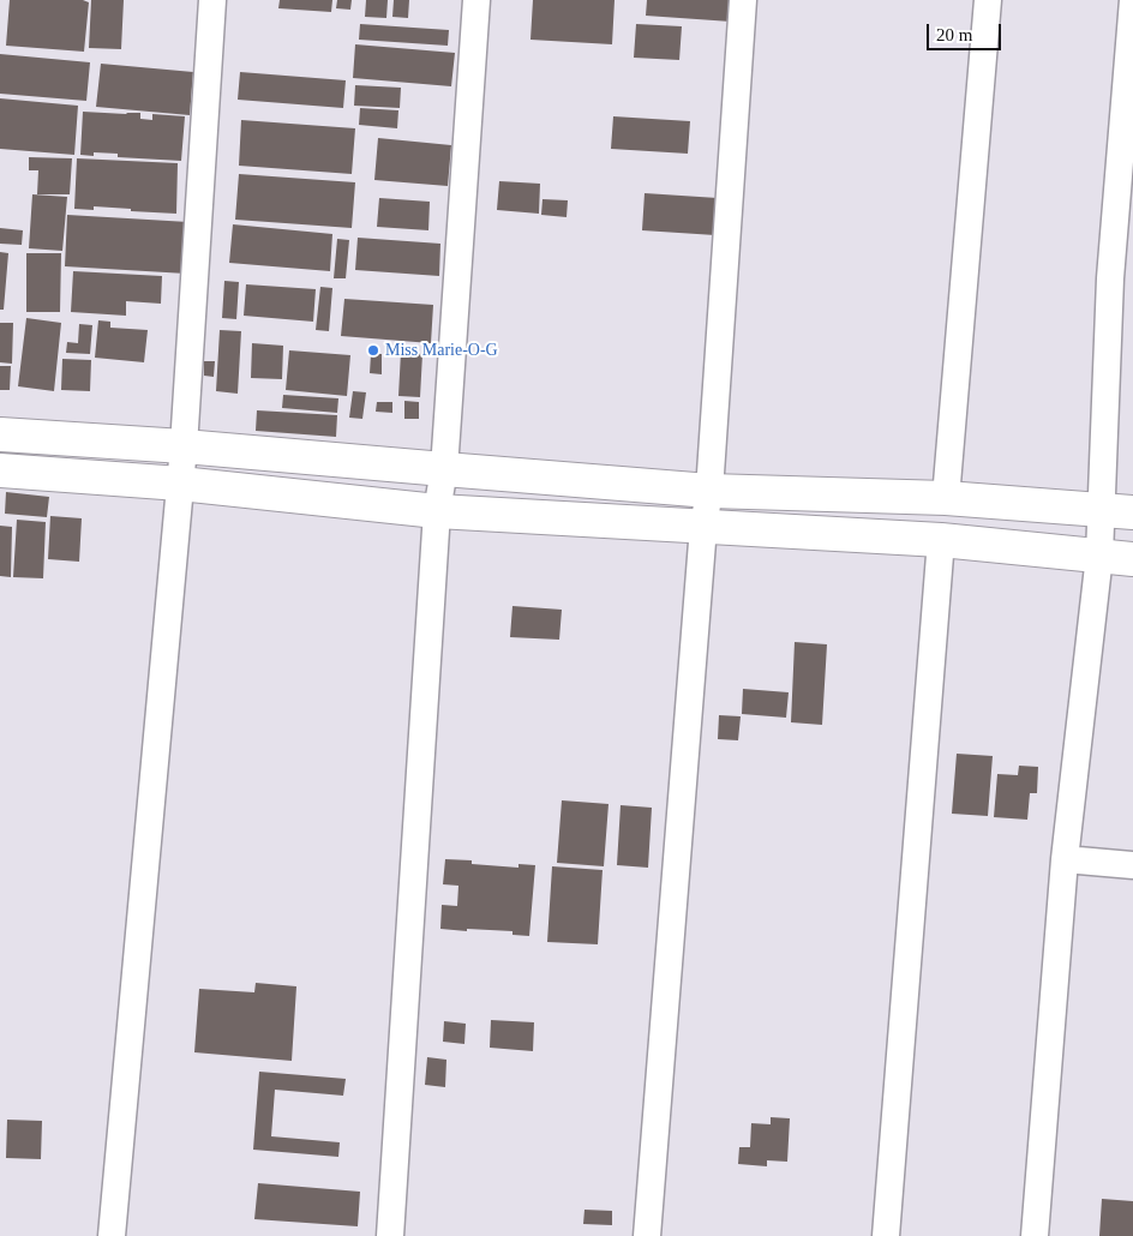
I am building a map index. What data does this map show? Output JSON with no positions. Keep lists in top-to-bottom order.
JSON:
{
  "places": ["Miss Marie-O-G"],
  "scale_bar": "20 m"
}
